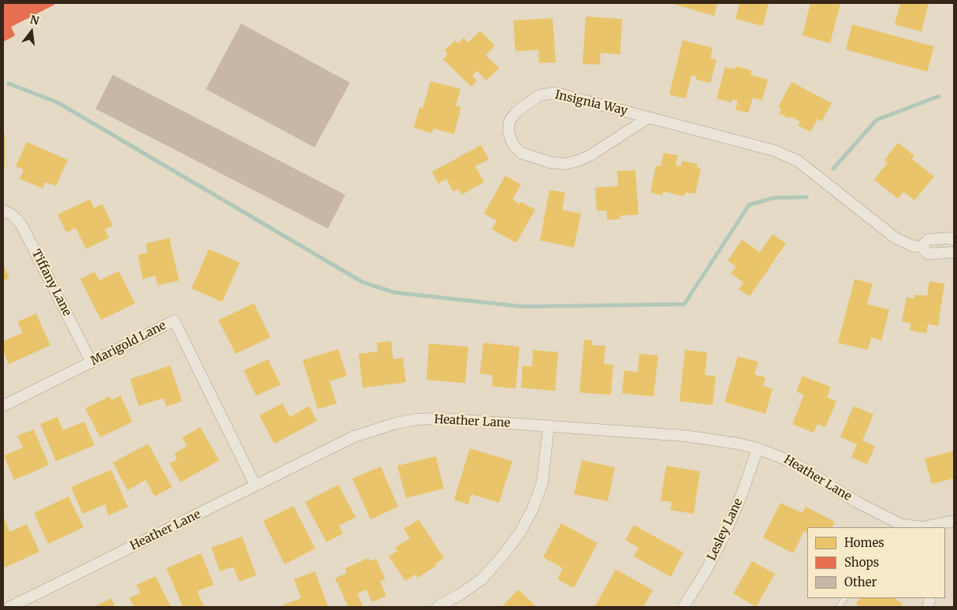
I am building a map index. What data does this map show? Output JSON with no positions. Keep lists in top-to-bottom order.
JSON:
{
  "streets": {
    "street": [
      "Insignia Way",
      "Tiffany Lane",
      "Marigold Lane",
      "Heather Lane",
      "Lesley Lane"
    ]
  },
  "crossings": [
    ["Tiffany Lane", "Marigold Lane"],
    ["Marigold Lane", "Heather Lane"],
    ["Heather Lane", "Lesley Lane"]
  ],
  "legend": ["Homes", "Shops", "Other"],
  "north": "top"
}
